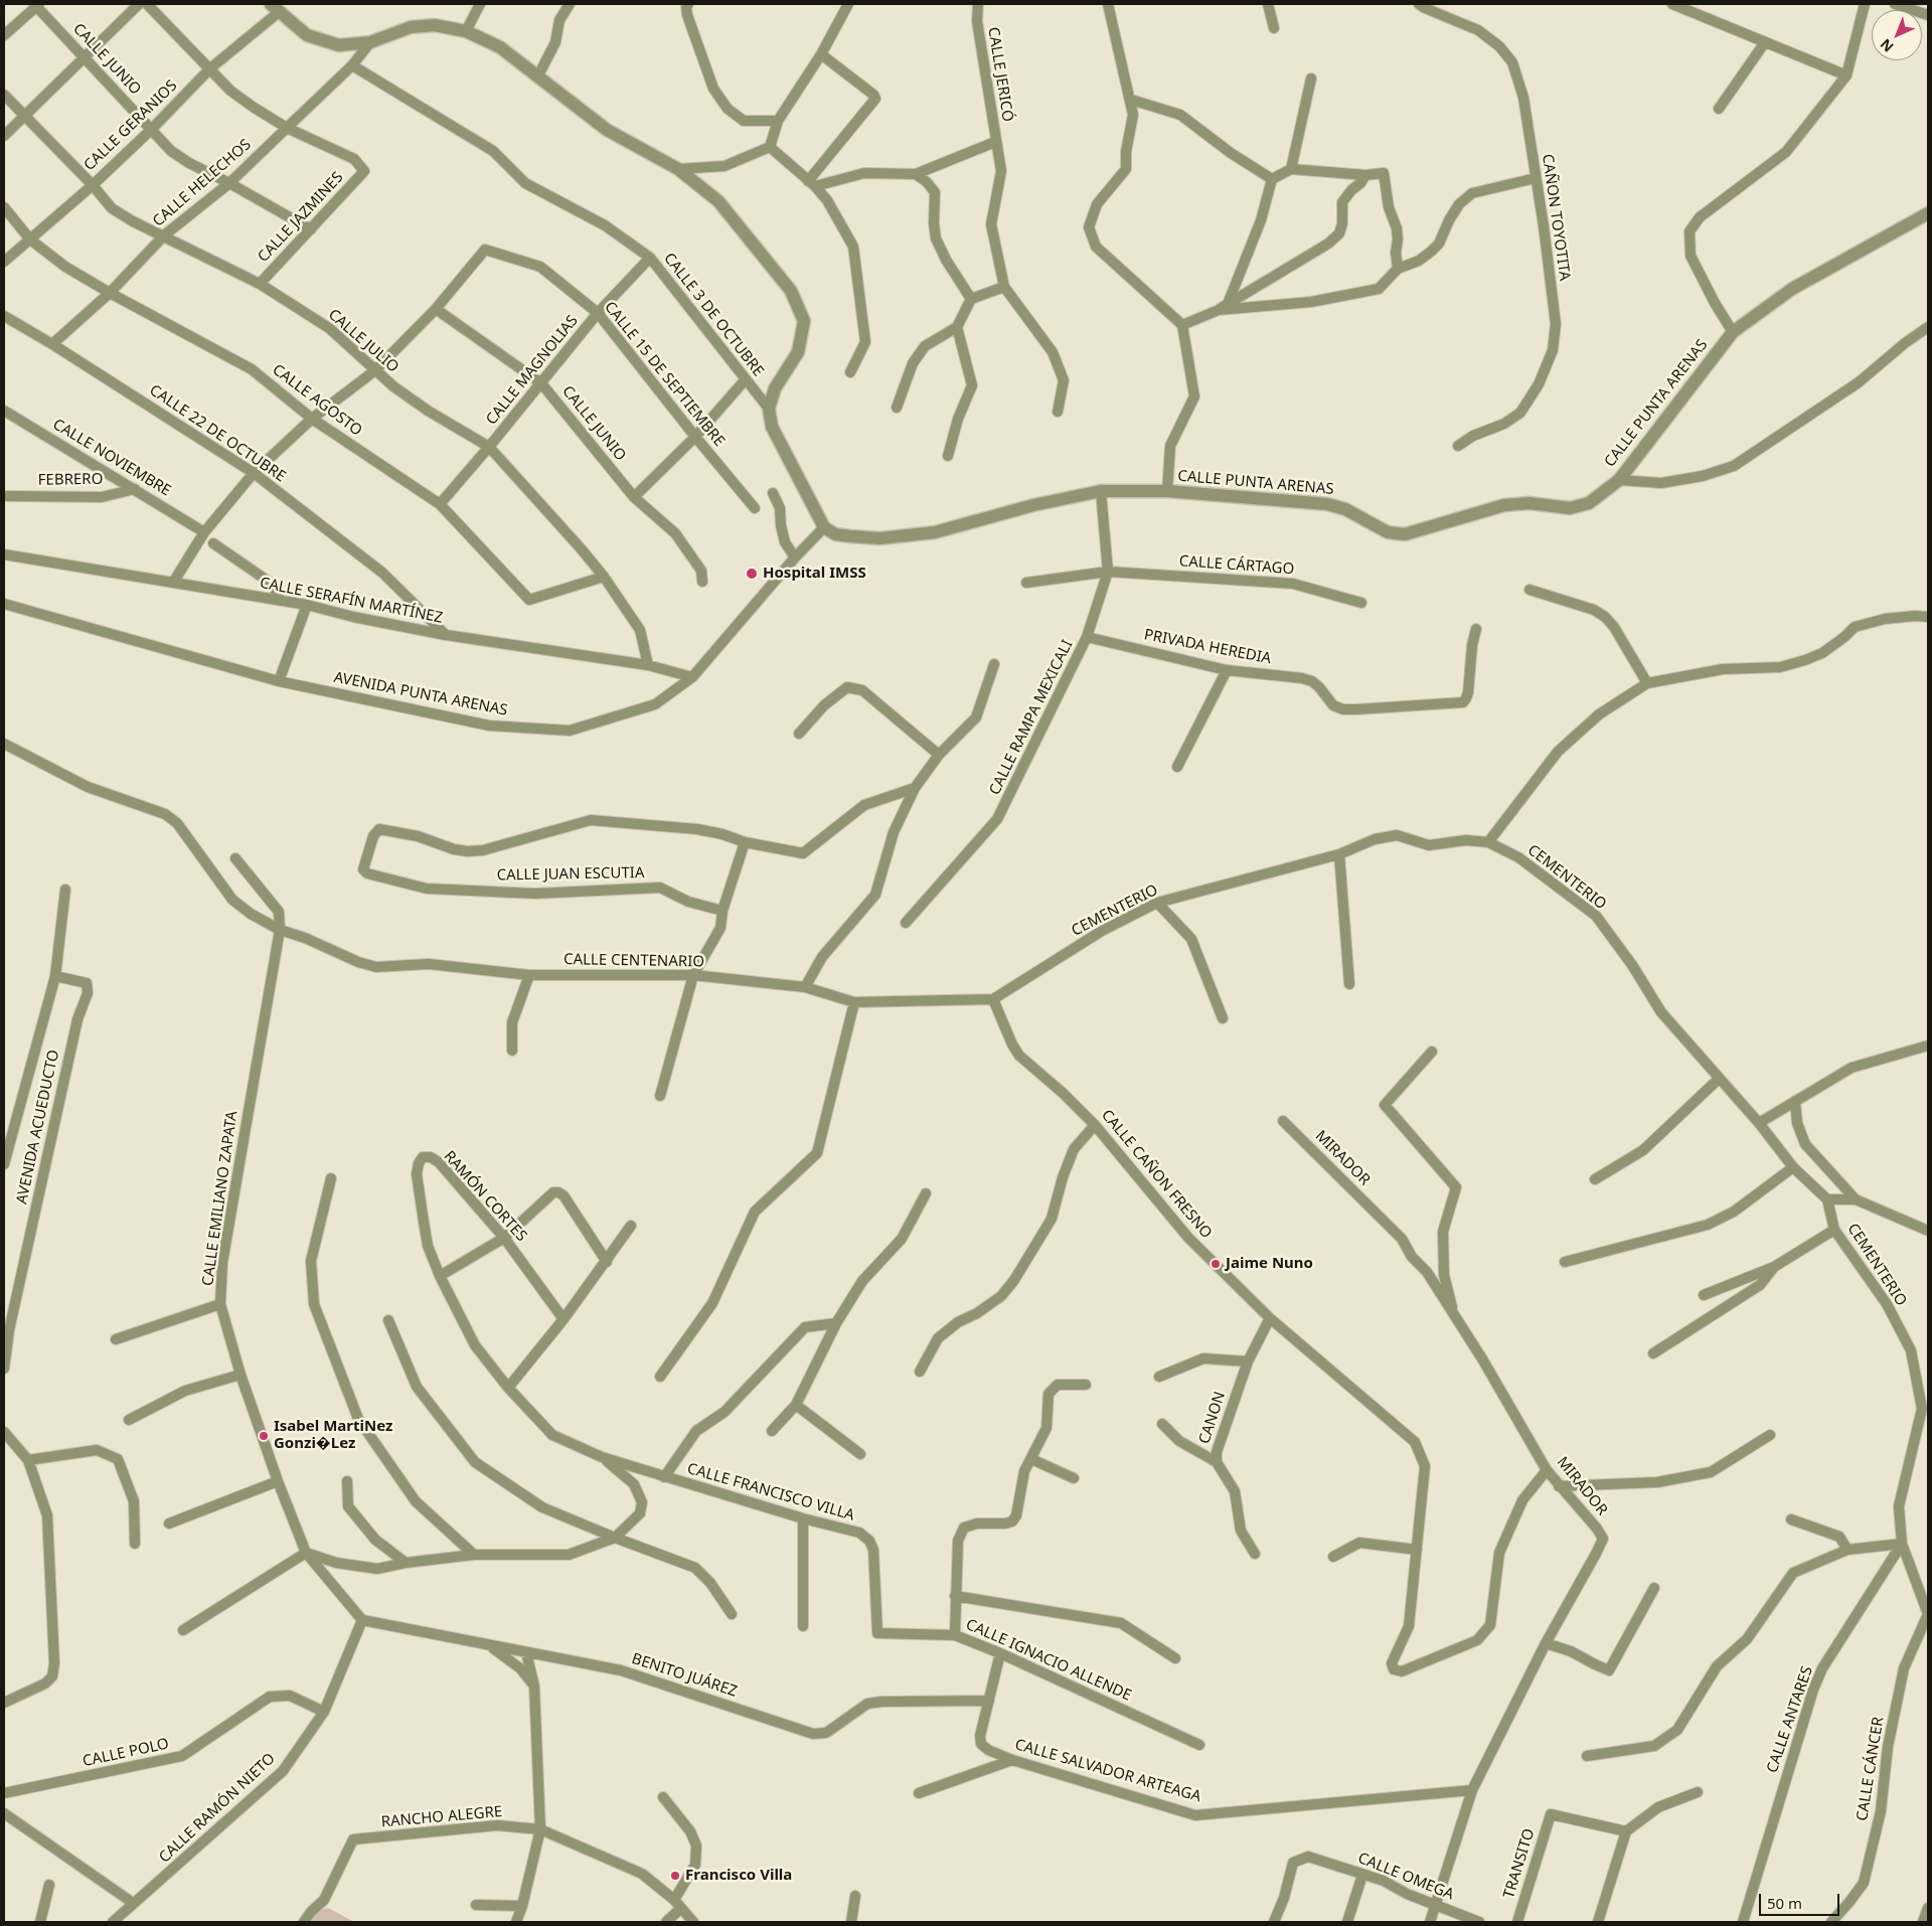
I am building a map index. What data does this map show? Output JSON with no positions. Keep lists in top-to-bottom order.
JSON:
{
  "streets": {
    "street": [
      "CALLE JUNIO",
      "CALLE JERICÓ",
      "CALLE GERANIOS",
      "CALLE HELECHOS",
      "CALLE JAZMINES",
      "CAÑON TOYOTITA",
      "CALLE 3 DE OCTUBRE",
      "CALLE JULIO",
      "CALLE MAGNOLIAS",
      "CALLE 15 DE SEPTIEMBRE",
      "CALLE AGOSTO",
      "CALLE PUNTA ARENAS",
      "CALLE 22 DE OCTUBRE",
      "CALLE NOVIEMBRE",
      "FEBRERO",
      "CALLE CÁRTAGO",
      "CALLE SERAFÍN MARTÍNEZ",
      "PRIVADA HEREDIA",
      "AVENIDA PUNTA ARENAS",
      "CALLE RAMPA MEXICALI",
      "CALLE JUAN ESCUTIA",
      "CEMENTERIO",
      "CALLE CENTENARIO",
      "AVENIDA ACUEDUCTO",
      "MIRADOR",
      "CALLE CAÑON FRESNO",
      "RAMÓN CORTES",
      "CALLE EMILIANO ZAPATA",
      "CANON",
      "CALLE FRANCISCO VILLA",
      "CALLE IGNACIO ALLENDE",
      "BENITO JUÁREZ",
      "CALLE ANTARES",
      "CALLE POLO",
      "CALLE CÁNCER",
      "CALLE SALVADOR ARTEAGA",
      "CALLE RAMÓN NIETO",
      "RANCHO ALEGRE",
      "TRANSITO",
      "CALLE OMEGA"
    ]
  },
  "crossings": [
    ["CALLE JUNIO", "CALLE GERANIOS"],
    ["CALLE JUNIO", "CALLE HELECHOS"],
    ["CALLE JUNIO", "CALLE JAZMINES"],
    ["CALLE JUNIO", "CALLE MAGNOLIAS"],
    ["CALLE JUNIO", "CALLE 15 DE SEPTIEMBRE"],
    ["CALLE GERANIOS", "CALLE JULIO"],
    ["CALLE GERANIOS", "CALLE AGOSTO"],
    ["CALLE HELECHOS", "CALLE JAZMINES"],
    ["CALLE HELECHOS", "CALLE 3 DE OCTUBRE"],
    ["CALLE HELECHOS", "CALLE JULIO"],
    ["CALLE HELECHOS", "CALLE AGOSTO"],
    ["CALLE HELECHOS", "CALLE 22 DE OCTUBRE"],
    ["CALLE JAZMINES", "CALLE JULIO"],
    ["CALLE 3 DE OCTUBRE", "CALLE MAGNOLIAS"],
    ["CALLE JULIO", "CALLE MAGNOLIAS"],
    ["CALLE JULIO", "CALLE AGOSTO"],
    ["CALLE JULIO", "CALLE SERAFÍN MARTÍNEZ"],
    ["CALLE MAGNOLIAS", "CALLE 15 DE SEPTIEMBRE"],
    ["CALLE MAGNOLIAS", "CALLE AGOSTO"],
    ["CALLE PUNTA ARENAS", "AVENIDA PUNTA ARENAS"],
    ["CALLE PUNTA ARENAS", "CALLE RAMPA MEXICALI"],
    ["CALLE 22 DE OCTUBRE", "CALLE SERAFÍN MARTÍNEZ"],
    ["CALLE NOVIEMBRE", "FEBRERO"],
    ["CALLE CÁRTAGO", "CALLE RAMPA MEXICALI"],
    ["CALLE SERAFÍN MARTÍNEZ", "AVENIDA PUNTA ARENAS"],
    ["PRIVADA HEREDIA", "CALLE RAMPA MEXICALI"],
    ["CEMENTERIO", "CALLE CENTENARIO"],
    ["CEMENTERIO", "CALLE CAÑON FRESNO"],
    ["CEMENTERIO", "CALLE CÁNCER"],
    ["CALLE CENTENARIO", "CALLE CAÑON FRESNO"],
    ["CALLE CENTENARIO", "CALLE EMILIANO ZAPATA"],
    ["MIRADOR", "CALLE CAÑON FRESNO"],
    ["MIRADOR", "CALLE SALVADOR ARTEAGA"],
    ["MIRADOR", "CALLE OMEGA"],
    ["CALLE CAÑON FRESNO", "CANON"],
    ["RAMÓN CORTES", "CALLE FRANCISCO VILLA"],
    ["CALLE EMILIANO ZAPATA", "BENITO JUÁREZ"],
    ["CALLE EMILIANO ZAPATA", "CALLE RAMÓN NIETO"],
    ["CALLE FRANCISCO VILLA", "CALLE IGNACIO ALLENDE"],
    ["CALLE IGNACIO ALLENDE", "CALLE SALVADOR ARTEAGA"],
    ["BENITO JUÁREZ", "CALLE SALVADOR ARTEAGA"],
    ["BENITO JUÁREZ", "CALLE RAMÓN NIETO"],
    ["CALLE ANTARES", "CALLE CÁNCER"],
    ["CALLE POLO", "CALLE RAMÓN NIETO"]
  ],
  "places": [
    "Hospital IMSS",
    "Jaime Nuno",
    "Isabel MartiNez Gonzi�Lez",
    "Francisco Villa"
  ],
  "scale_bar": "50 m",
  "north": "bottom left"
}
